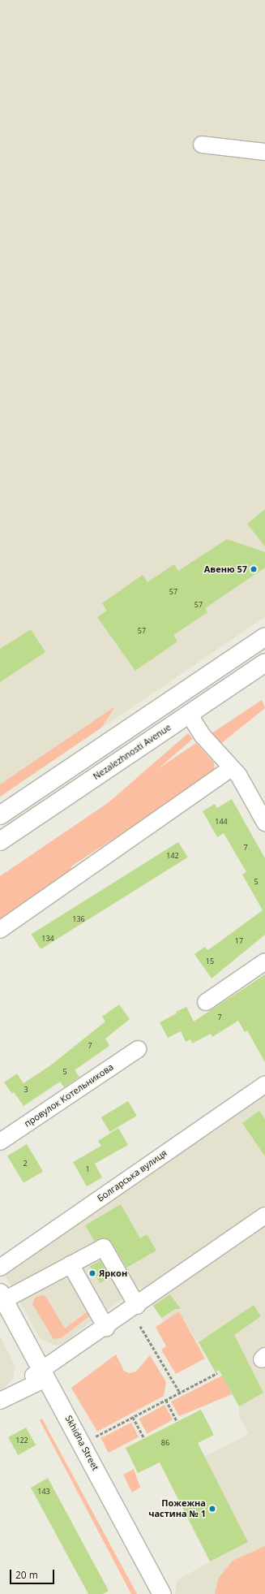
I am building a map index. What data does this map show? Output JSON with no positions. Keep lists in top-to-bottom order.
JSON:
{
  "streets": {
    "main road": ["Nezalezhnosti Avenue", "Skhidna Street"],
    "street": ["провулок Котельникова", "Болгарська вулиця"]
  },
  "places": ["Авеню 57", "Яркон", "Пожежна частина № 1"],
  "house_numbers": [
    "57",
    "57",
    "57",
    "144",
    "7",
    "142",
    "5",
    "136",
    "134",
    "17",
    "15",
    "7",
    "7",
    "5",
    "3",
    "2",
    "1",
    "122",
    "86",
    "143"
  ],
  "scale_bar": "20 m"
}
